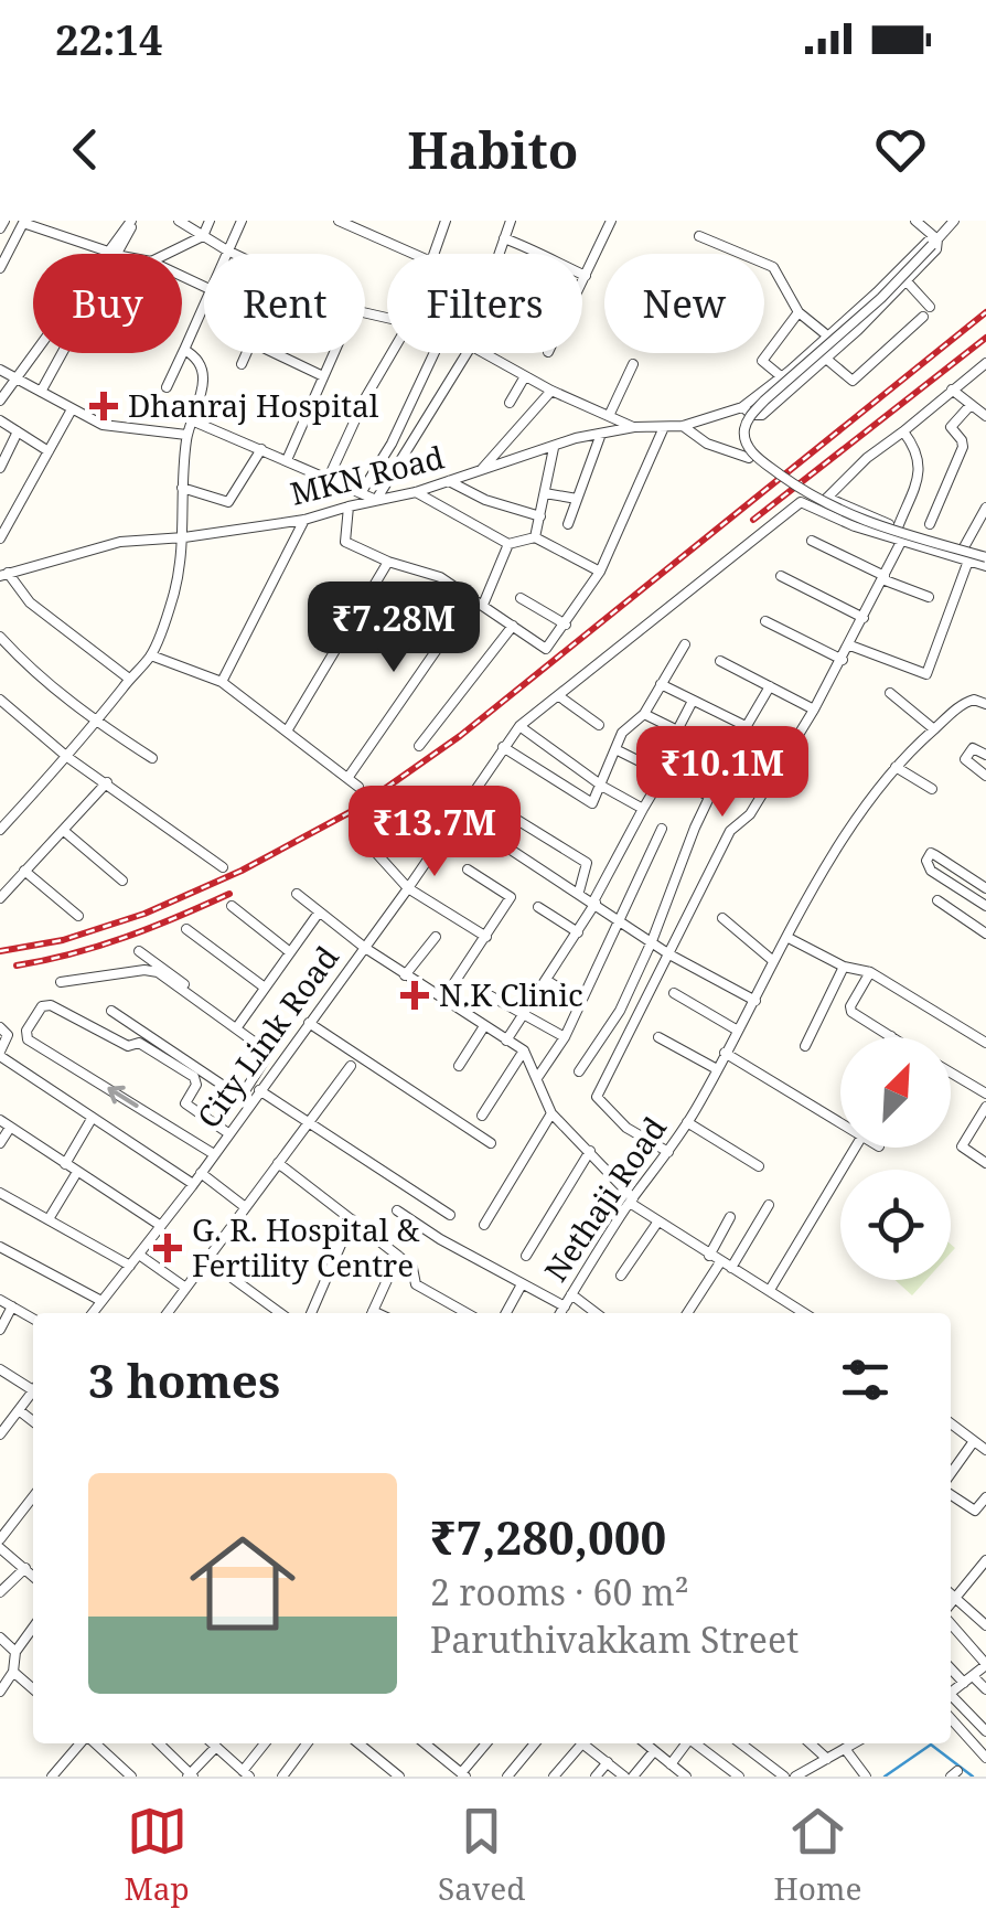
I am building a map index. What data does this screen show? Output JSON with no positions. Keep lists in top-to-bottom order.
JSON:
{
  "streets": {
    "street": ["MKN Road", "City Link Road", "Nethaji Road"]
  },
  "places": {
    "health": ["Dhanraj Hospital", "N.K Clinic", "G. R. Hospital & Fertility Centre"]
  },
  "north": "top right",
  "page": {
    "status": "22:14",
    "header": "Habito",
    "chip": [
      "Buy",
      "Rent",
      "Filters",
      "New"
    ],
    "price": ["₹7.28M", "₹10.1M", "₹13.7M"],
    "heading": "3 homes",
    "list": [
      {
        "name": "₹7,280,000",
        "note": "2 rooms · 60 m² · Paruthivakkam Street"
      }
    ],
    "tabs": ["Map", "Saved", "Home"]
  }
}
